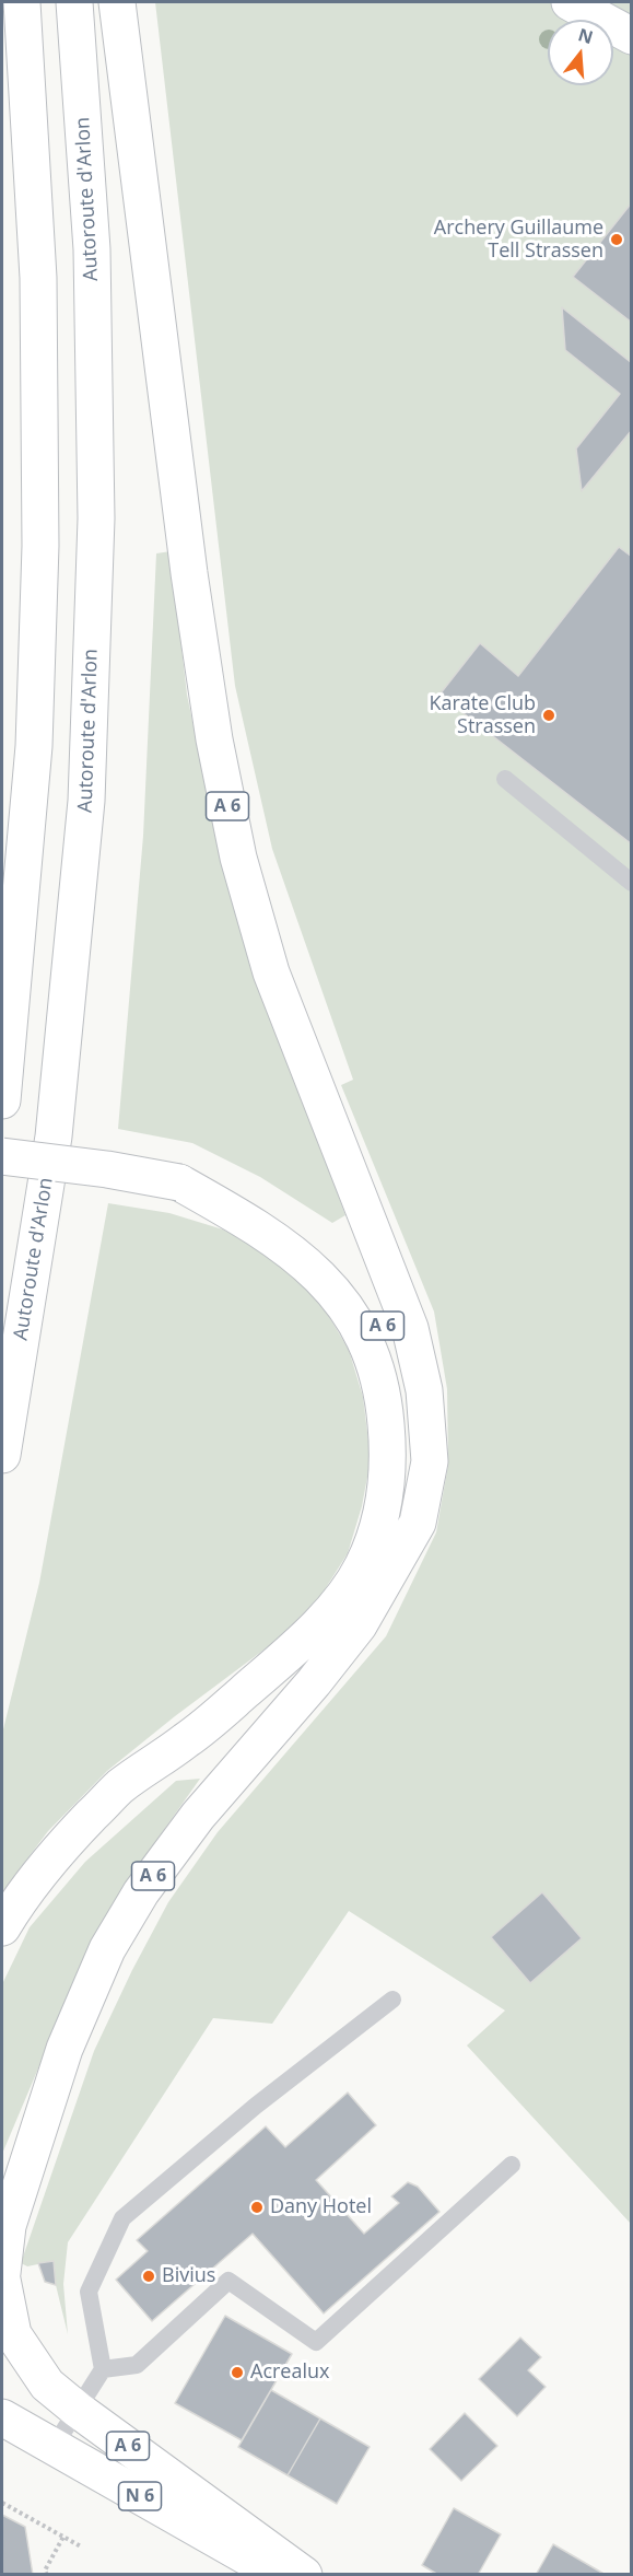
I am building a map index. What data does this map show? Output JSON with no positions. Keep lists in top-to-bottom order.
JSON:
{
  "streets": {
    "main road": ["Autoroute d'Arlon", "A 6", "N 6"]
  },
  "places": [
    "Archery Guillaume Tell Strassen",
    "Karate Club Strassen",
    "Dany Hotel",
    "Bivius",
    "Acrealux"
  ],
  "north": "top"
}
